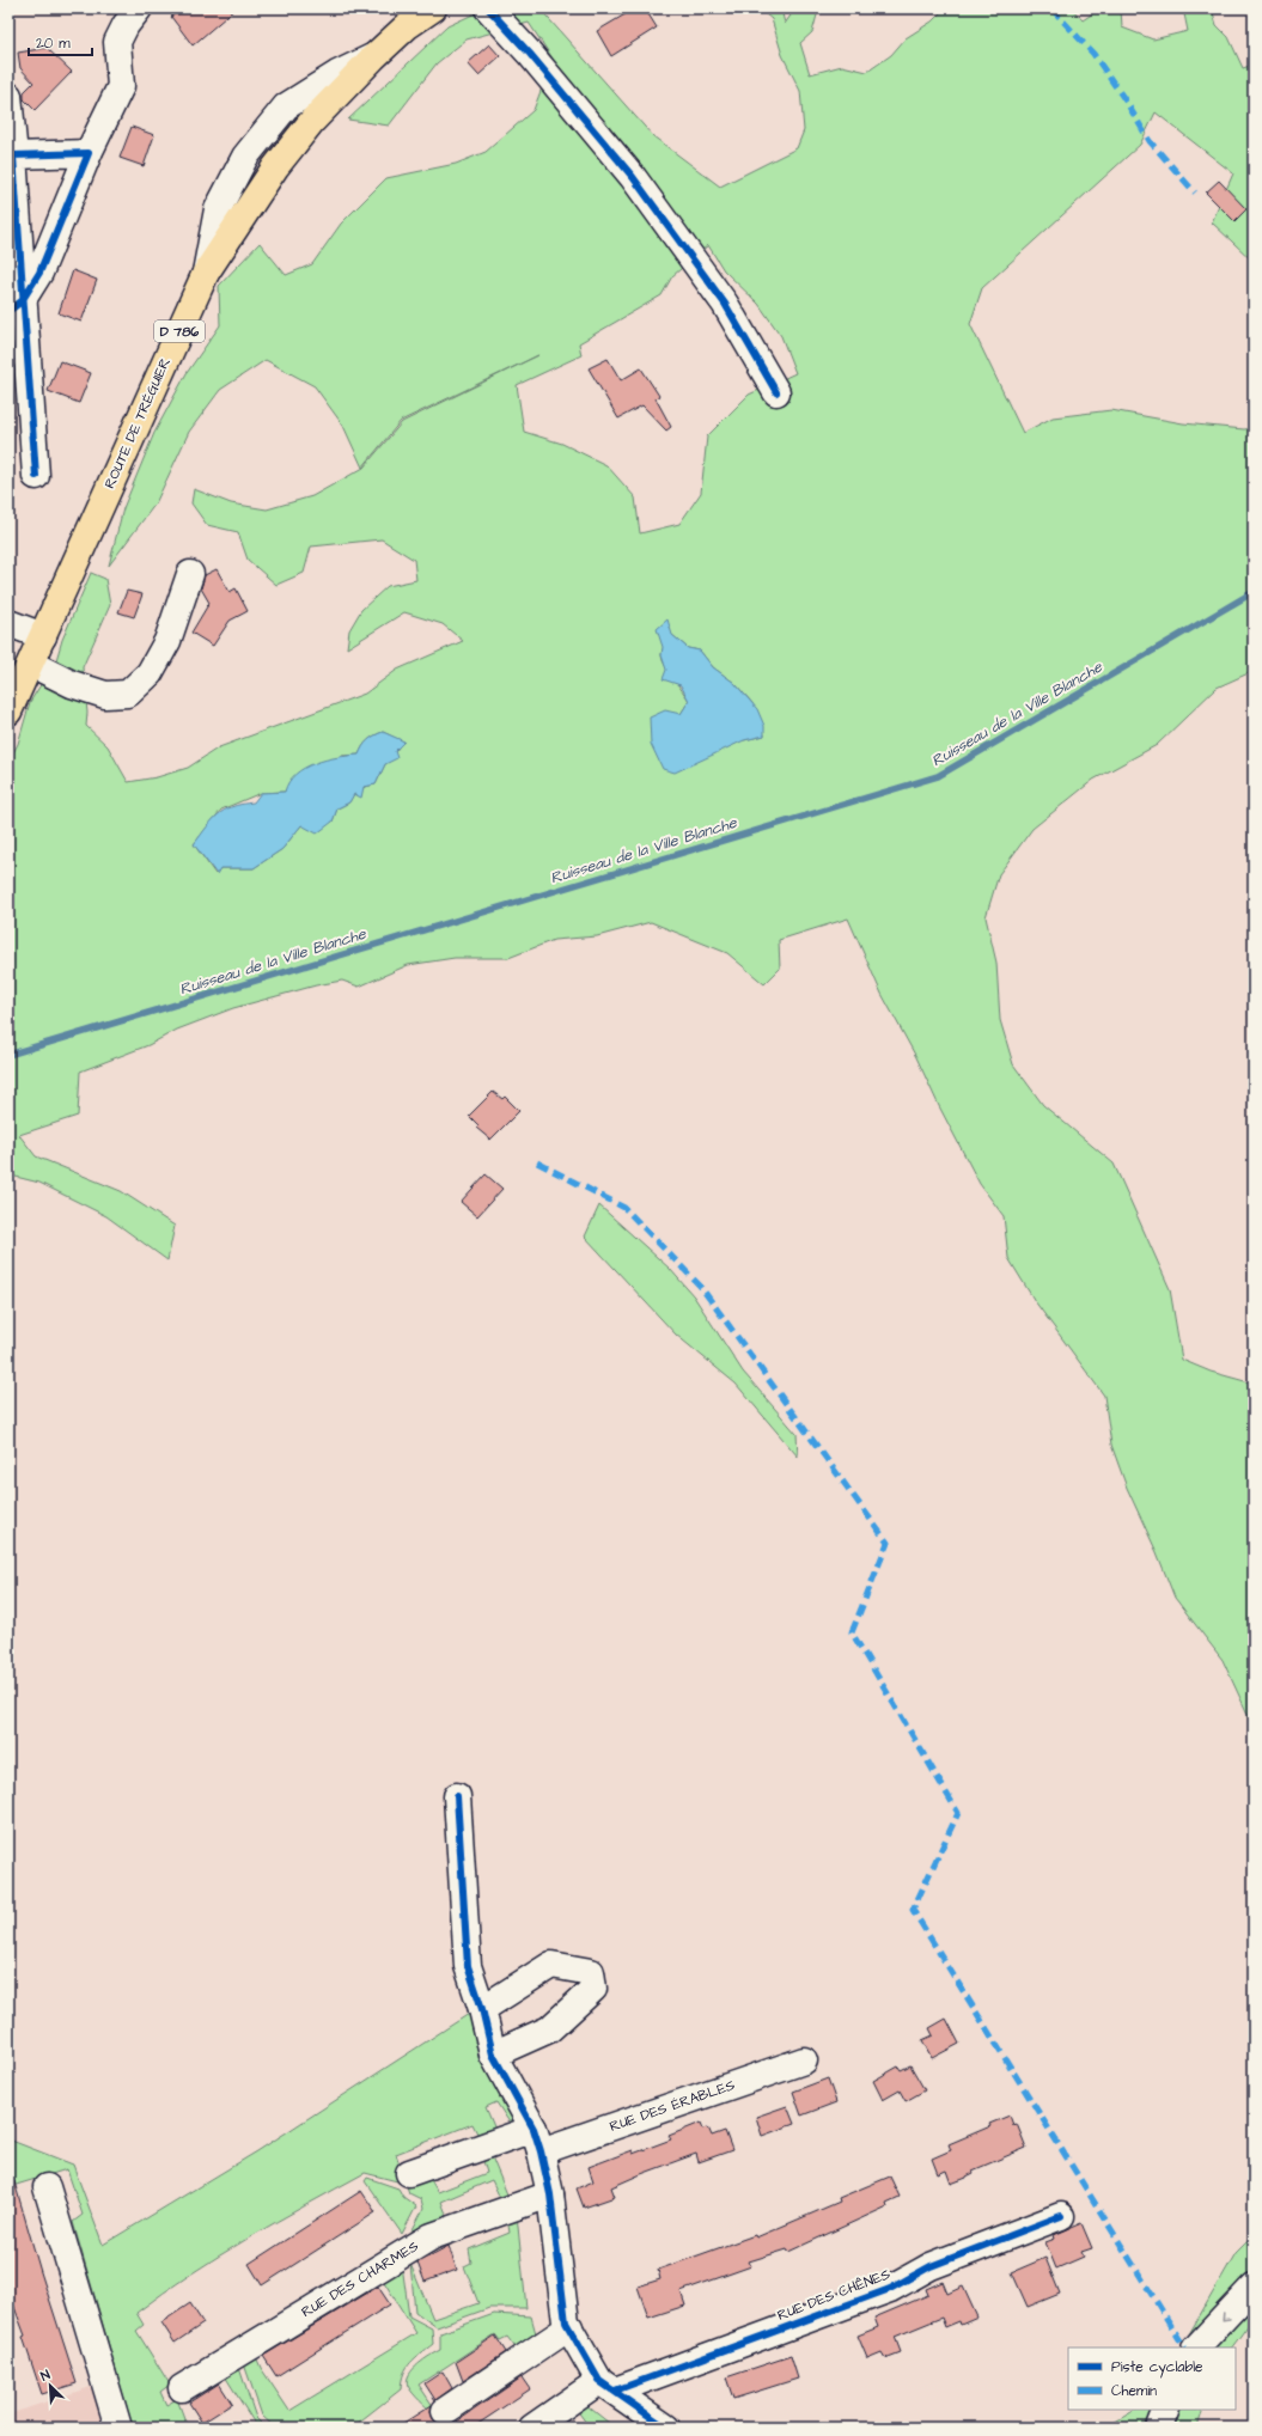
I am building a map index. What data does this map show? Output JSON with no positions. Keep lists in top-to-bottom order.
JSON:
{
  "streets": {
    "main road": ["D 786", "ROUTE DE TRÉGUIER"],
    "street": ["RUE DES ÉRABLES", "RUE DES CHARMES", "RUE DES CHÊNES"]
  },
  "water": ["Ruisseau de la Ville Blanche"],
  "legend": ["Piste cyclable", "Chemin"],
  "scale_bar": "20 m",
  "north": "top left"
}
